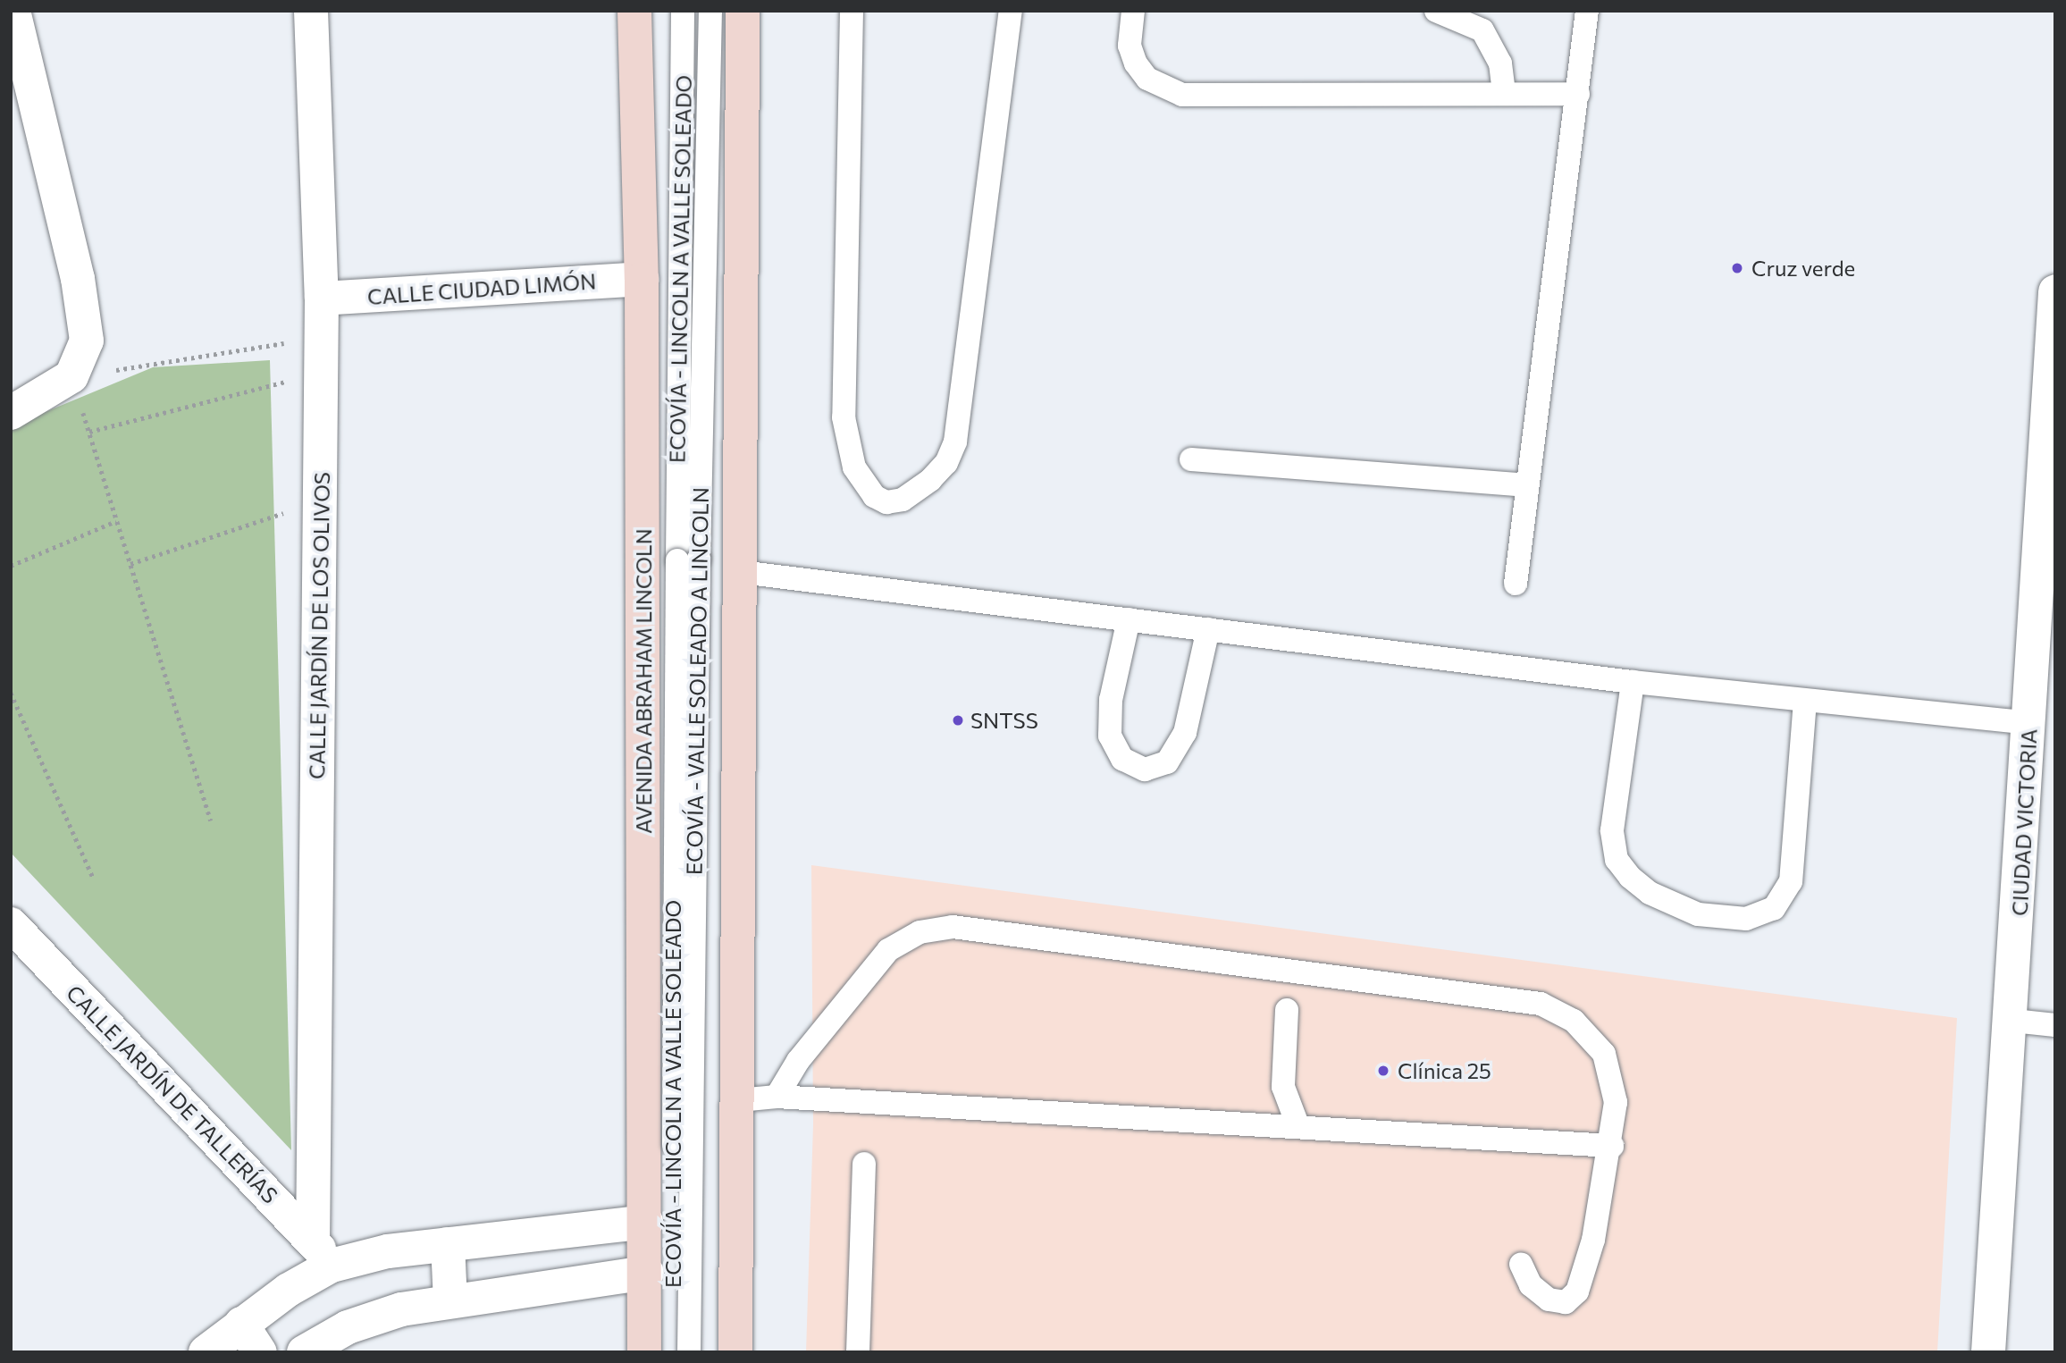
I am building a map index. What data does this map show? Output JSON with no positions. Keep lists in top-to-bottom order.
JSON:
{
  "streets": {
    "main road": ["AVENIDA ABRAHAM LINCOLN"],
    "street": [
      "CALLE CIUDAD LIMÓN",
      "CALLE JARDÍN DE LOS OLIVOS",
      "CIUDAD VICTORIA",
      "CALLE JARDÍN DE TALLERÍAS"
    ],
    "lane": ["ECOVÍA - LINCOLN A VALLE SOLEADO", "ECOVÍA - VALLE SOLEADO A LINCOLN"]
  },
  "crossings": [
    ["ECOVÍA - LINCOLN A VALLE SOLEADO", "ECOVÍA - VALLE SOLEADO A LINCOLN"],
    ["CALLE CIUDAD LIMÓN", "CALLE JARDÍN DE LOS OLIVOS"],
    ["CALLE CIUDAD LIMÓN", "AVENIDA ABRAHAM LINCOLN"],
    ["CALLE JARDÍN DE LOS OLIVOS", "CALLE JARDÍN DE TALLERÍAS"]
  ],
  "places": ["Cruz verde", "SNTSS", "Clínica 25"]
}
